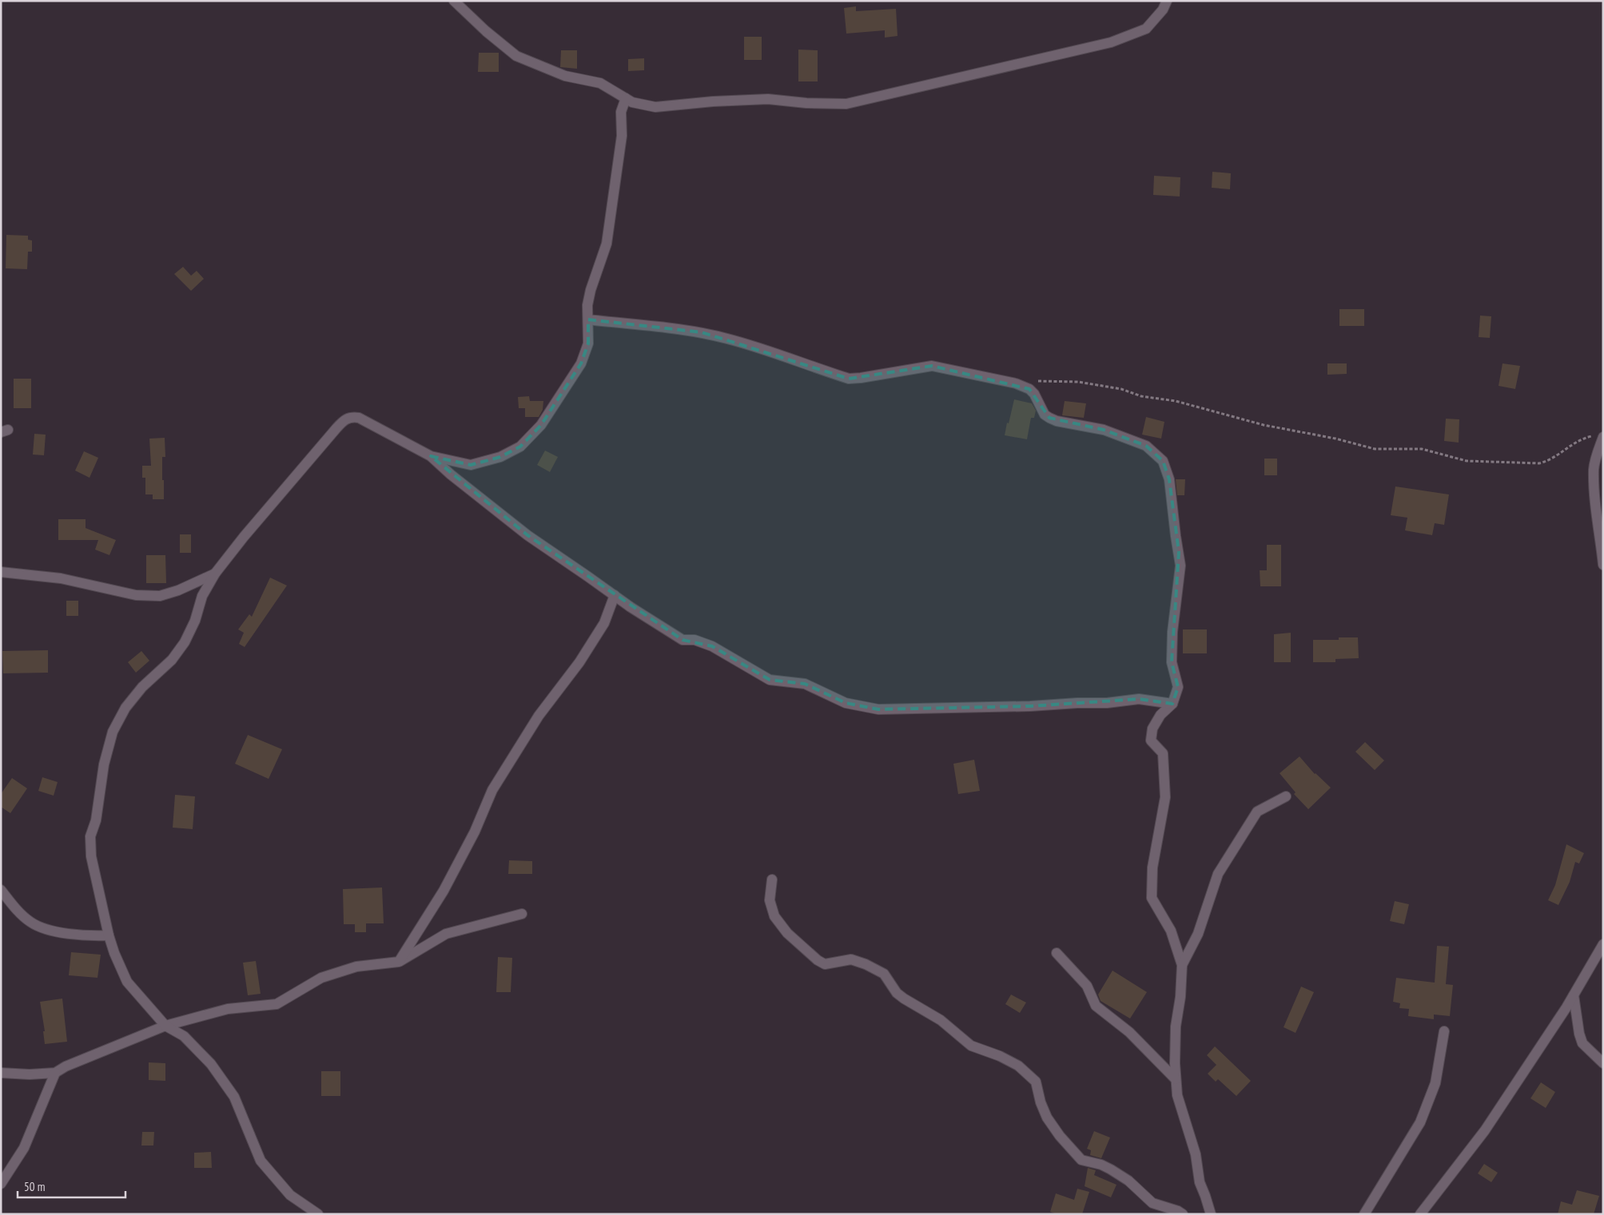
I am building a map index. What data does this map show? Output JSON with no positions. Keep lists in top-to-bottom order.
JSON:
{
  "scale_bar": "50 m"
}
